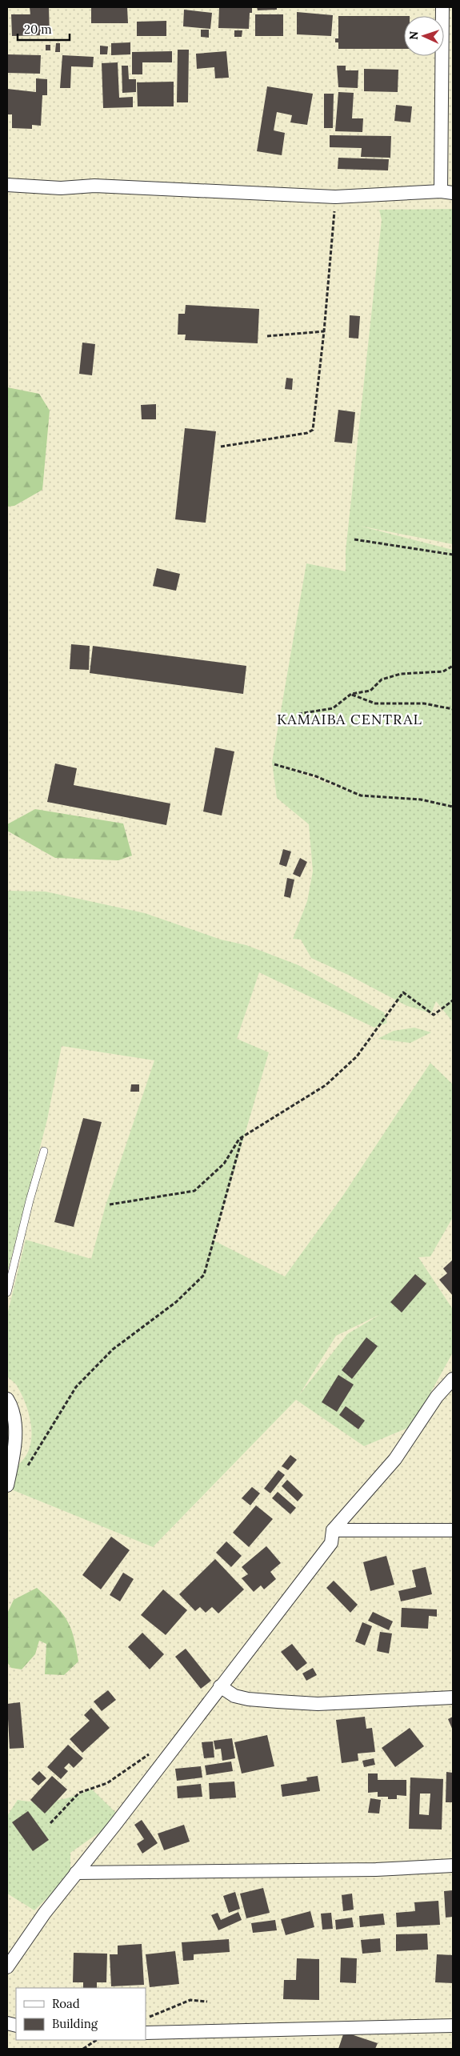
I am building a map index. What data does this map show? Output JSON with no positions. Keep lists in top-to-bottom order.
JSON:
{
  "districts": ["KAMAIBA CENTRAL"],
  "legend": ["Road", "Building"],
  "scale_bar": "20 m",
  "north": "left"
}
